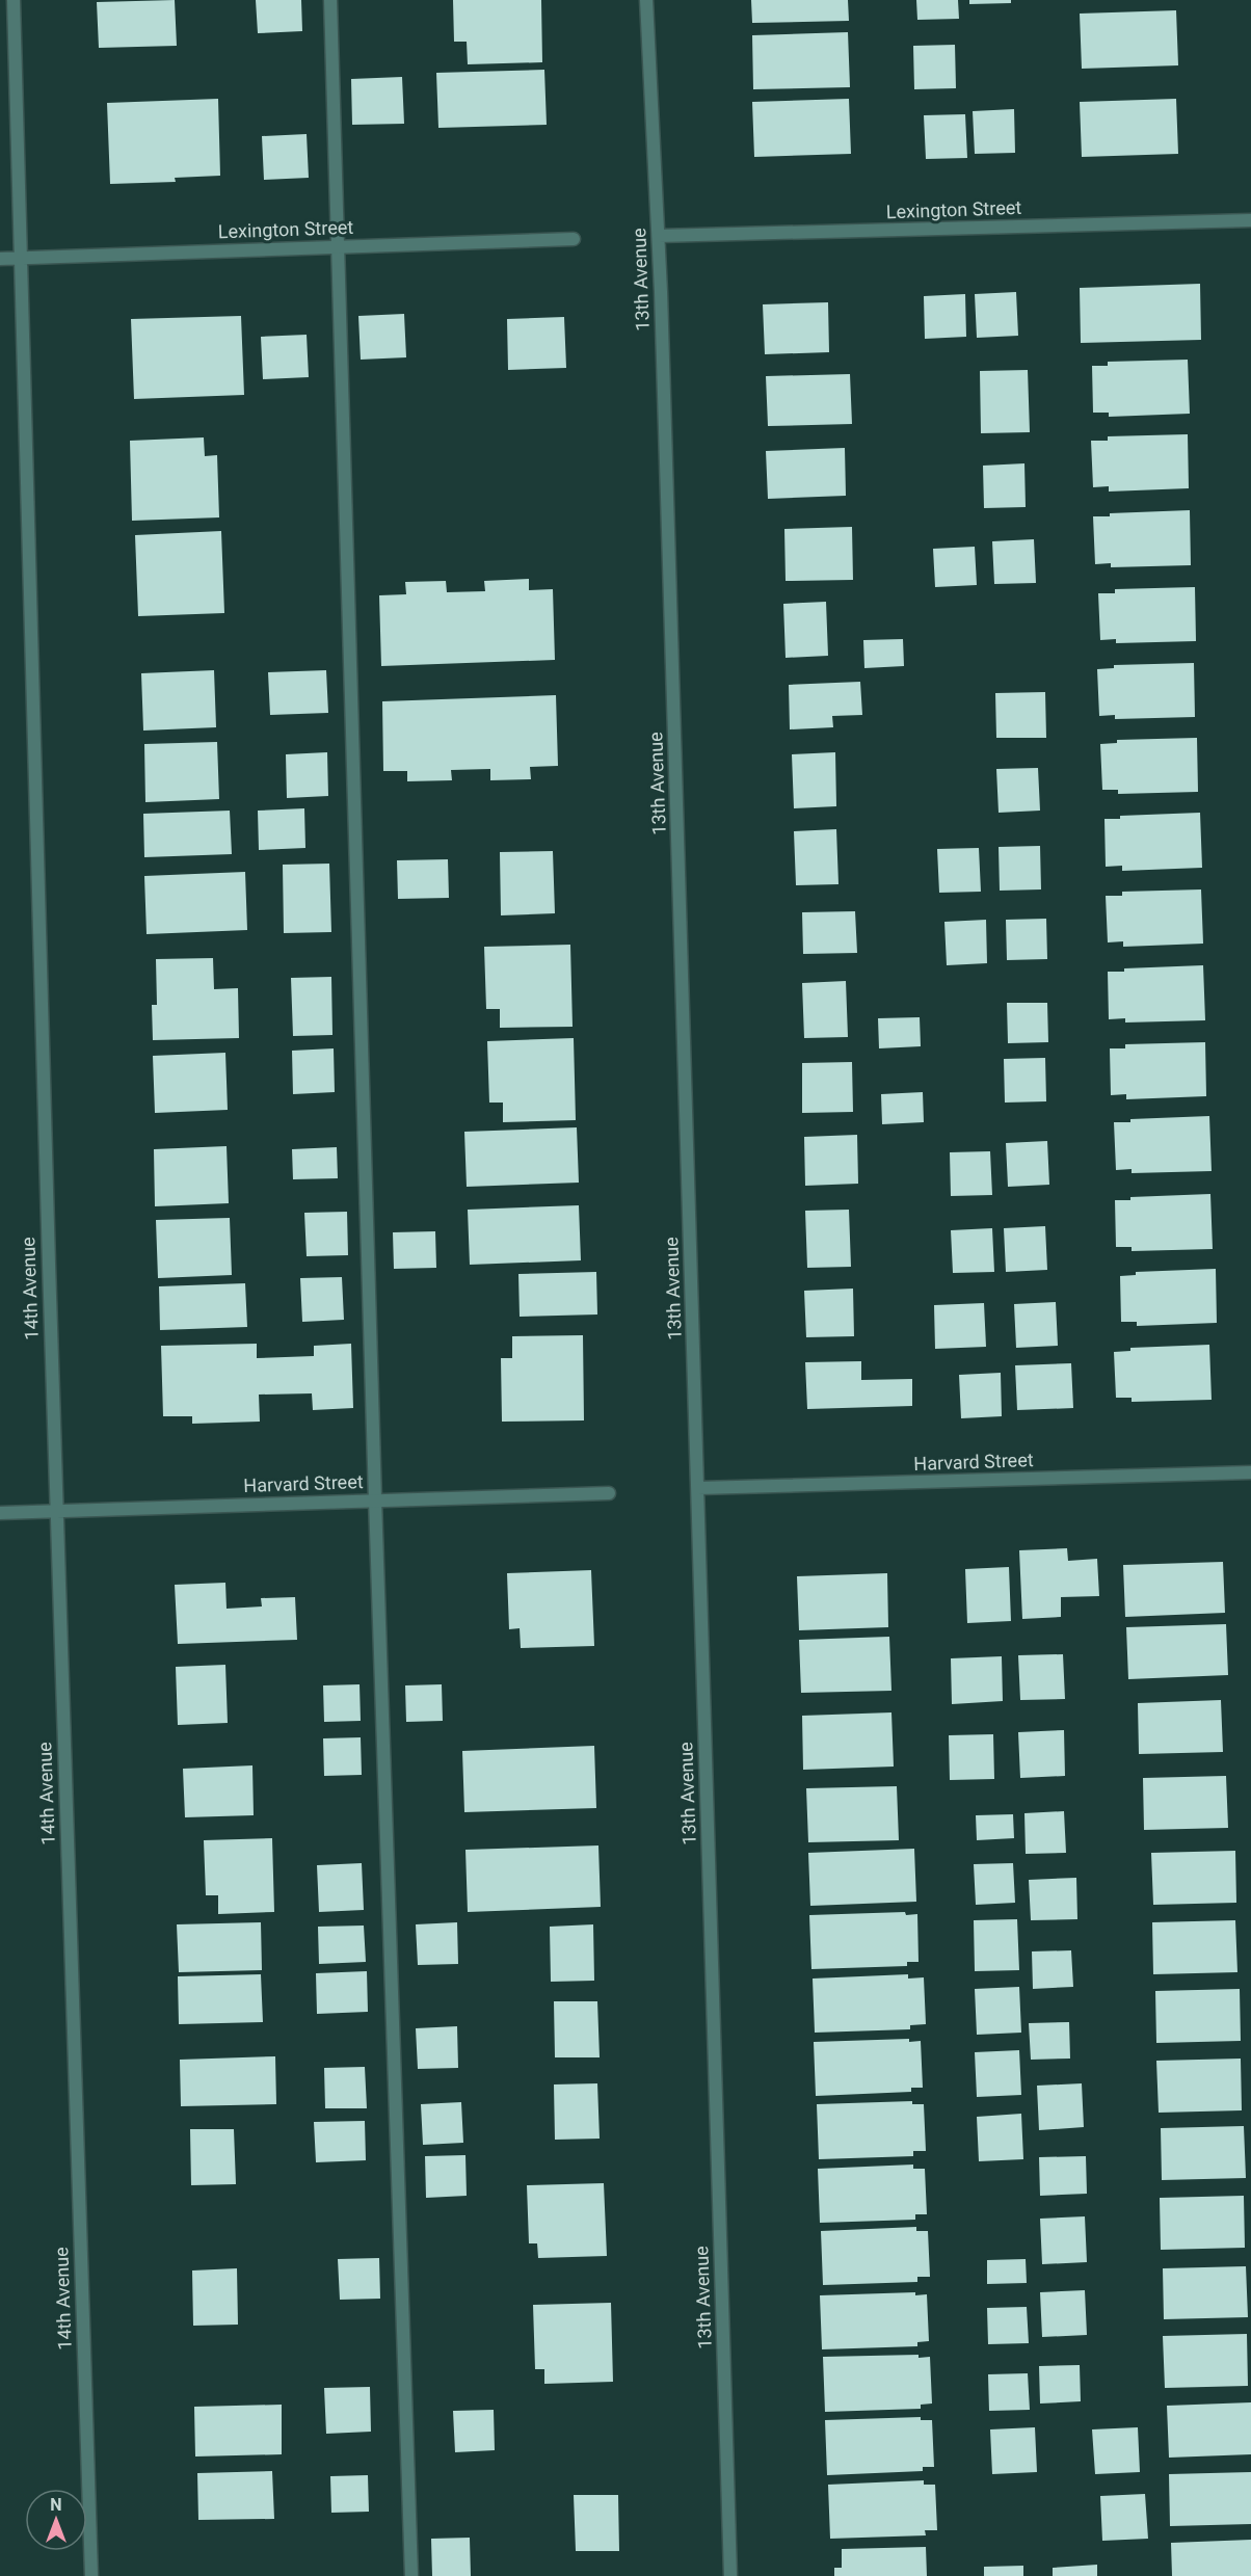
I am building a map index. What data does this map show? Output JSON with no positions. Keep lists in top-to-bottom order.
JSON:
{
  "streets": {
    "street": [
      "Lexington Street",
      "13th Avenue",
      "14th Avenue",
      "Harvard Street"
    ]
  },
  "crossings": [
    ["Lexington Street", "13th Avenue"],
    ["Lexington Street", "14th Avenue"],
    ["13th Avenue", "Harvard Street"],
    ["14th Avenue", "Harvard Street"]
  ],
  "north": "top"
}
